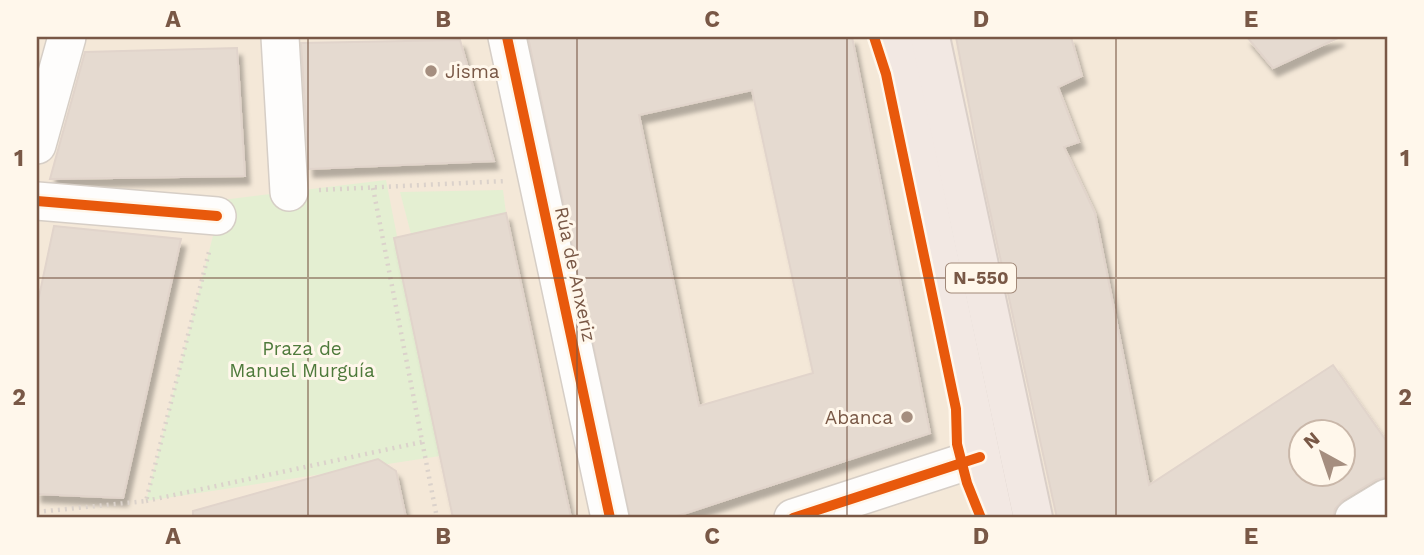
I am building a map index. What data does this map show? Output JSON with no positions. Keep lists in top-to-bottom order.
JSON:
{
  "streets": {
    "highway": ["N-550"],
    "street": ["Rúa de Anxeriz"]
  },
  "parks": ["Praza de Manuel Murguía"],
  "places": ["Jisma", "Abanca"],
  "north": "top left",
  "grid": {
    "columns": [
      "A",
      "B",
      "C",
      "D",
      "E"
    ],
    "rows": ["1", "2"]
  }
}
